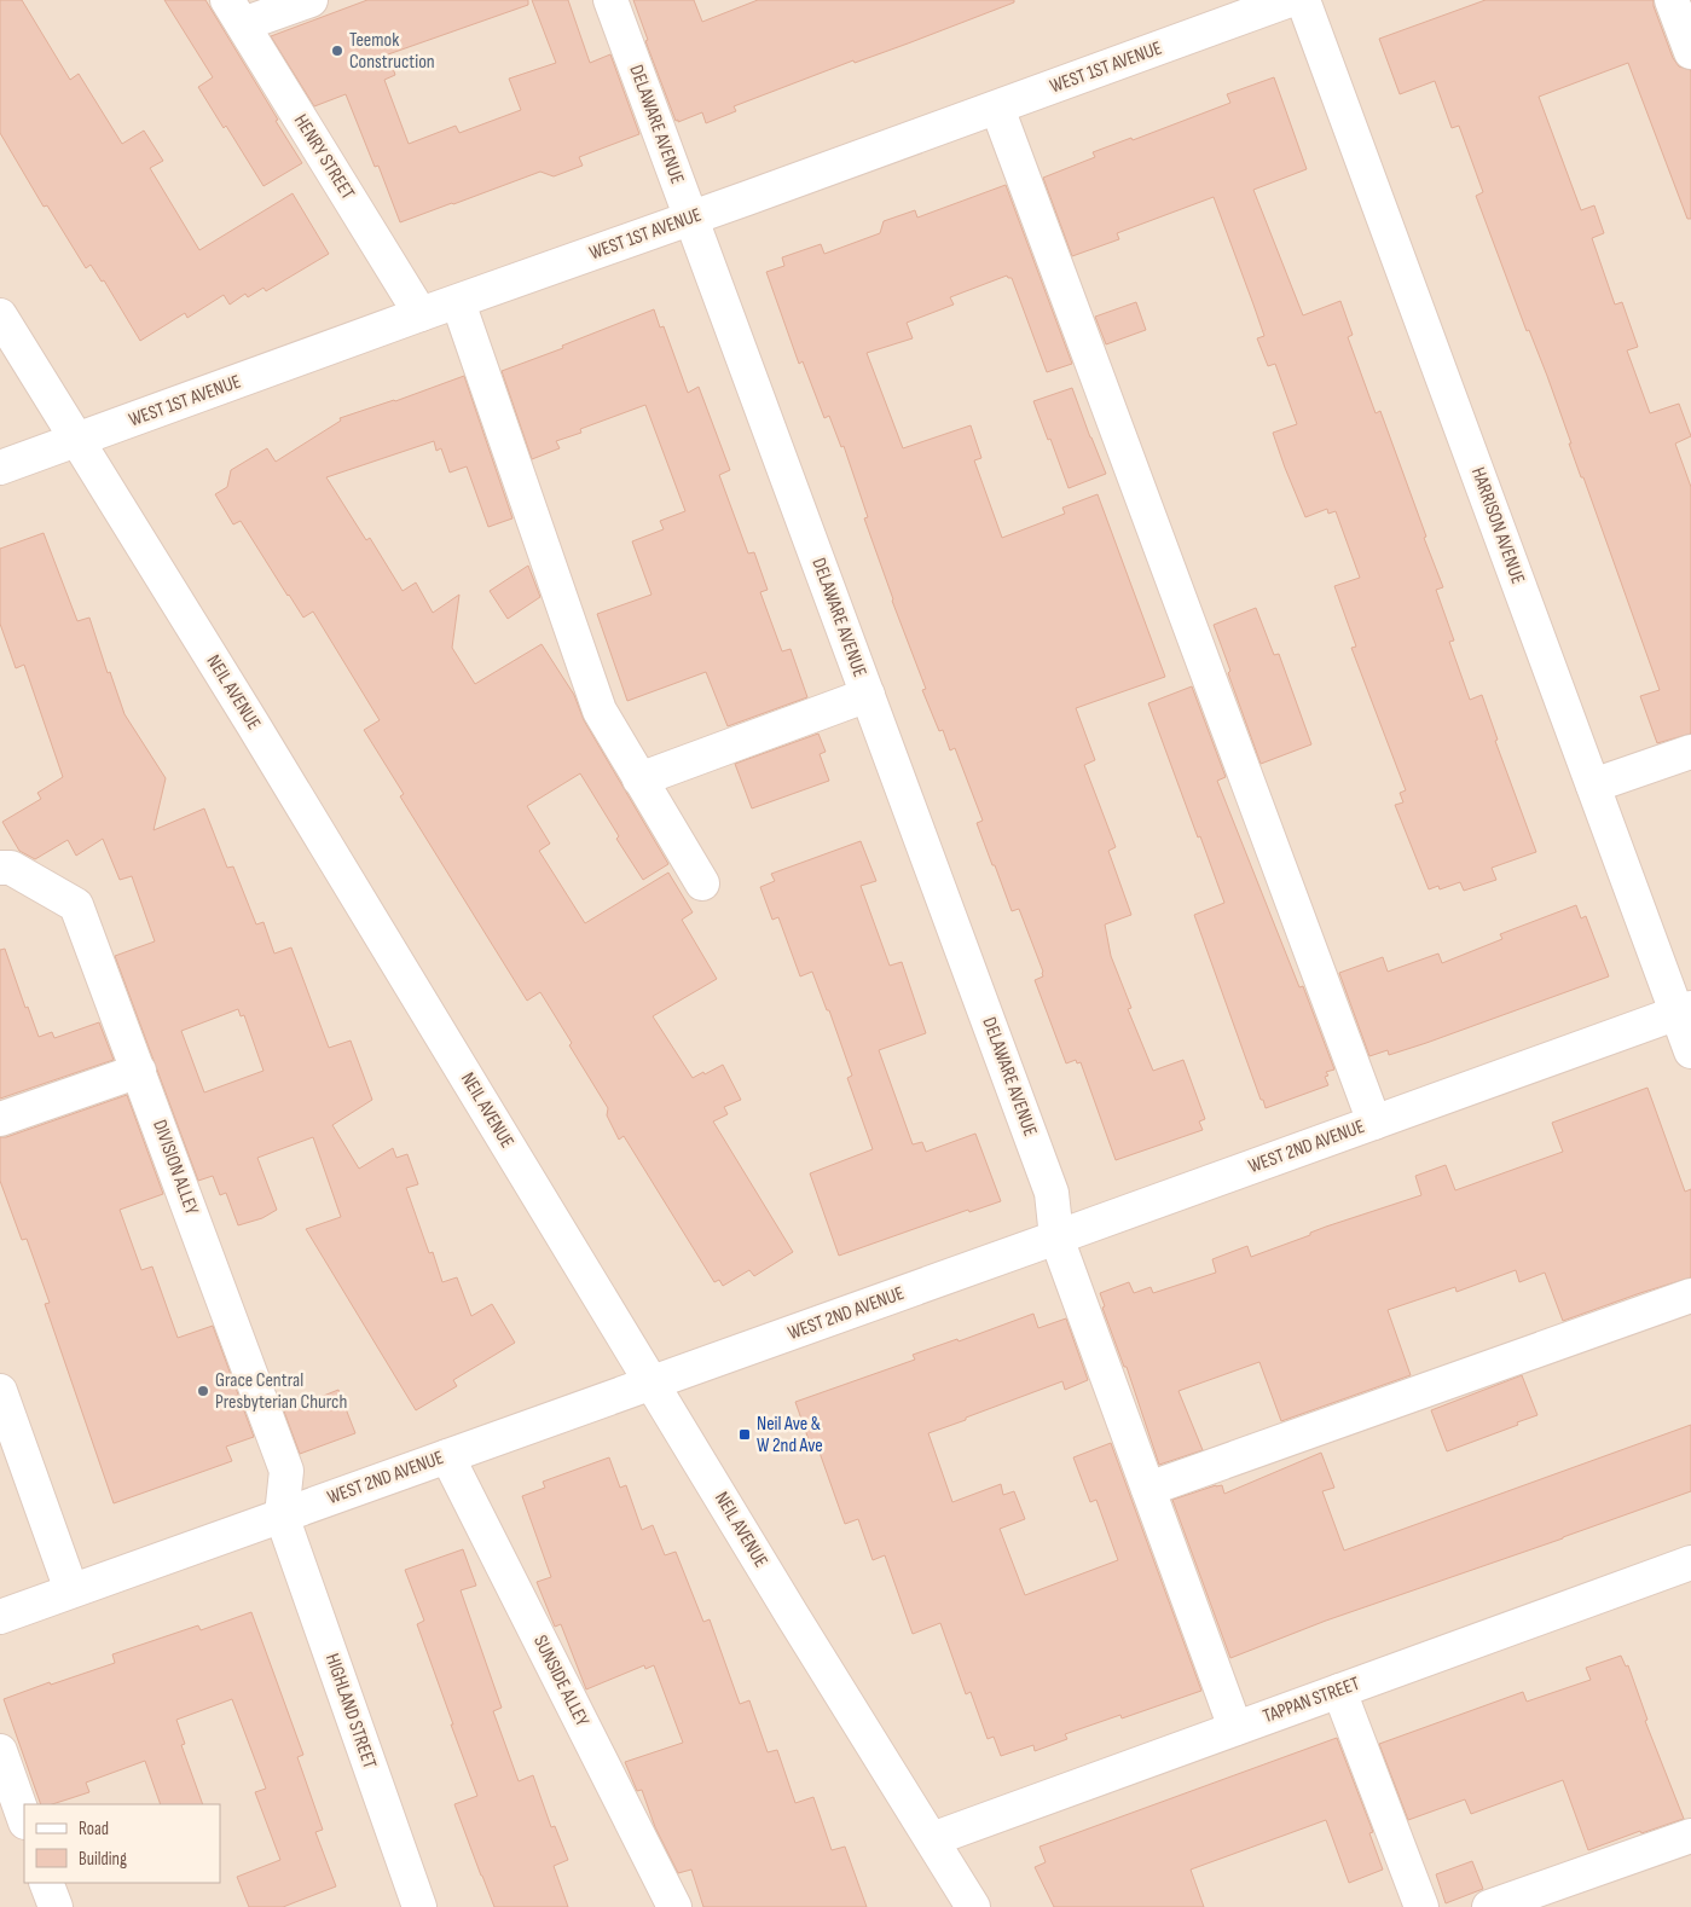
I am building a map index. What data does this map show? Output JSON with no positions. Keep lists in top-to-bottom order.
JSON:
{
  "streets": {
    "street": [
      "WEST 1ST AVENUE",
      "DELAWARE AVENUE",
      "HENRY STREET",
      "HARRISON AVENUE",
      "NEIL AVENUE",
      "WEST 2ND AVENUE",
      "DIVISION ALLEY",
      "SUNSIDE ALLEY",
      "TAPPAN STREET",
      "HIGHLAND STREET"
    ]
  },
  "crossings": [
    ["WEST 1ST AVENUE", "DELAWARE AVENUE"],
    ["WEST 1ST AVENUE", "HENRY STREET"],
    ["WEST 1ST AVENUE", "NEIL AVENUE"],
    ["DELAWARE AVENUE", "WEST 2ND AVENUE"],
    ["DELAWARE AVENUE", "TAPPAN STREET"],
    ["HARRISON AVENUE", "WEST 2ND AVENUE"],
    ["NEIL AVENUE", "WEST 2ND AVENUE"],
    ["NEIL AVENUE", "TAPPAN STREET"],
    ["WEST 2ND AVENUE", "DIVISION ALLEY"],
    ["WEST 2ND AVENUE", "SUNSIDE ALLEY"],
    ["WEST 2ND AVENUE", "HIGHLAND STREET"],
    ["DIVISION ALLEY", "HIGHLAND STREET"]
  ],
  "places": {
    "other": ["Teemok Construction", "Grace Central Presbyterian Church"],
    "transit": ["Neil Ave & W 2nd Ave"]
  },
  "legend": ["Road", "Building"]
}
